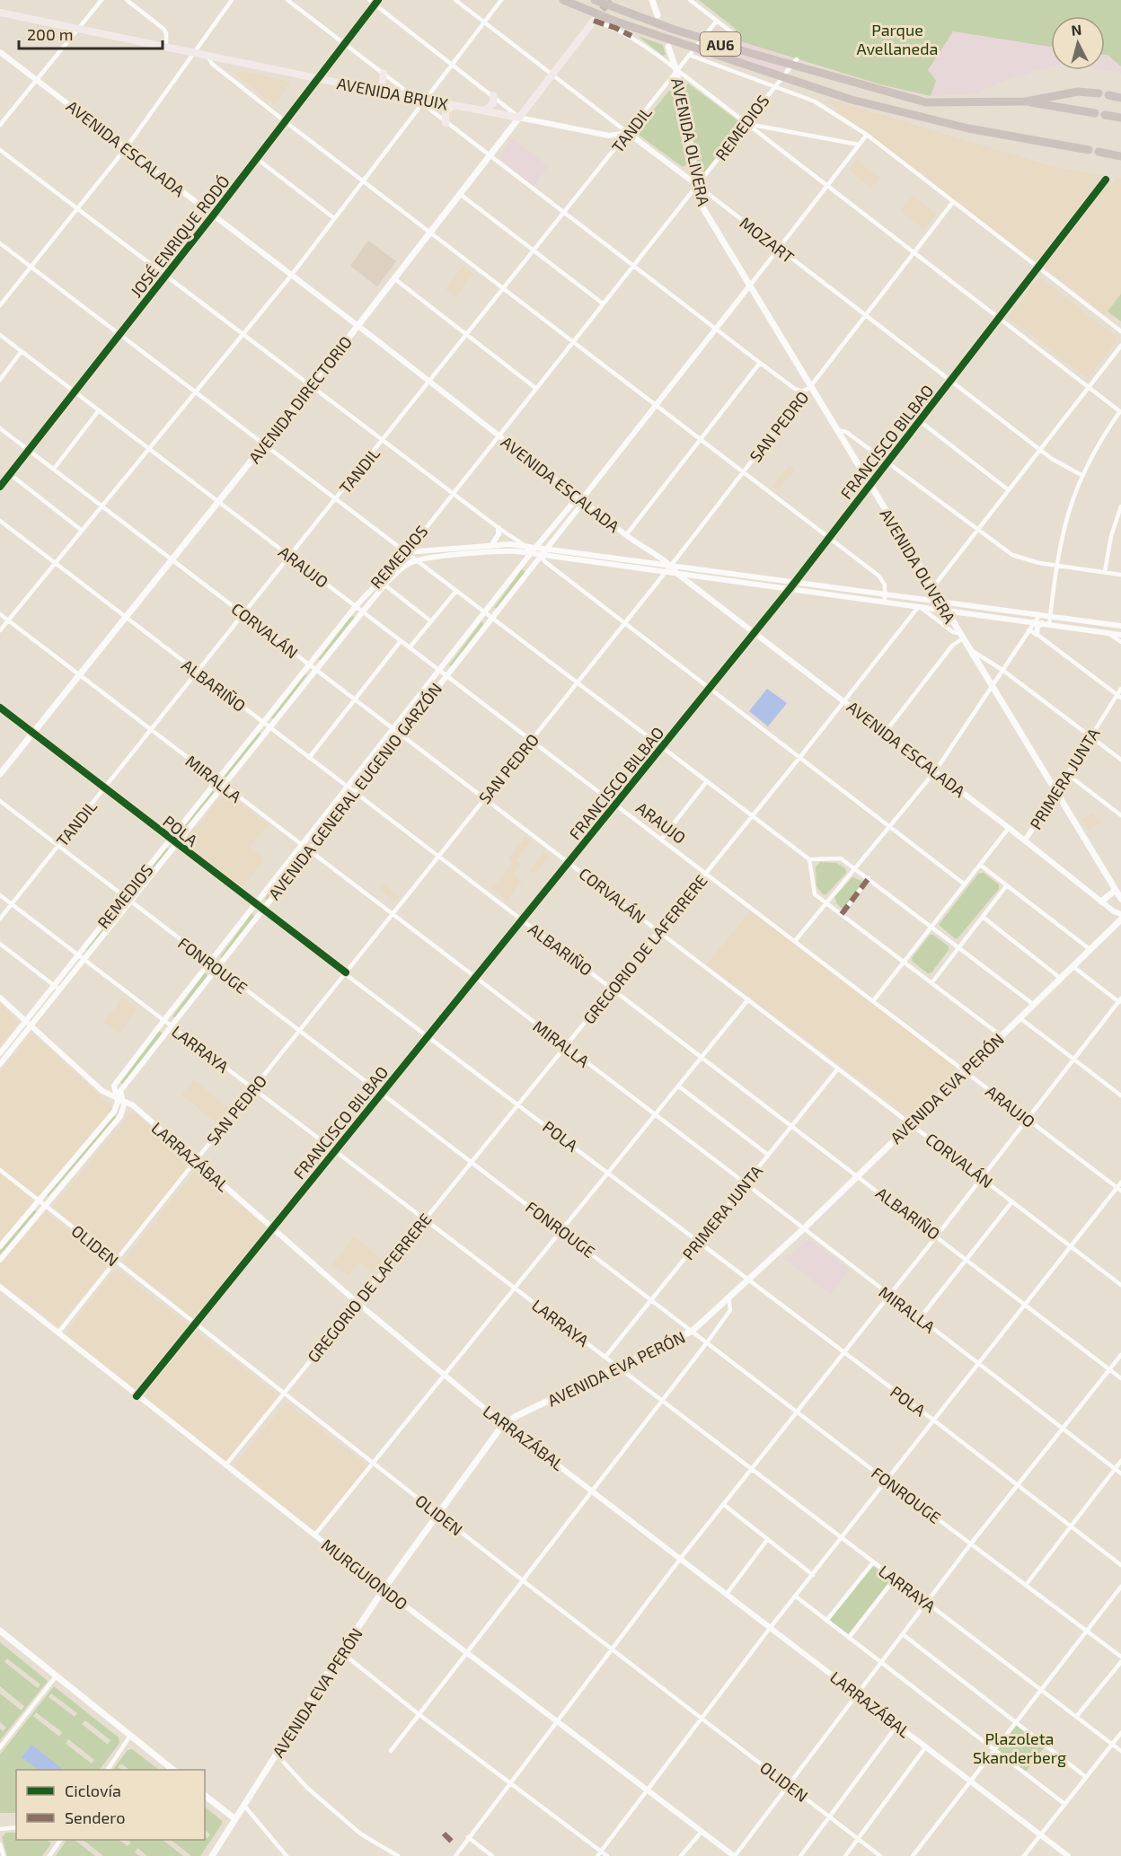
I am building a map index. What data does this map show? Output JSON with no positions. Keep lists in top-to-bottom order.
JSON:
{
  "streets": {
    "highway": ["AU6"],
    "main road": [
      "AVENIDA BRUIX",
      "AVENIDA OLIVERA",
      "AVENIDA DIRECTORIO",
      "AVENIDA EVA PERÓN"
    ],
    "street": [
      "REMEDIOS",
      "TANDIL",
      "AVENIDA ESCALADA",
      "JOSÉ ENRIQUE RODÓ",
      "MOZART",
      "SAN PEDRO",
      "FRANCISCO BILBAO",
      "ARAUJO",
      "CORVALÁN",
      "ALBARIÑO",
      "MIRALLA",
      "PRIMERA JUNTA",
      "AVENIDA GENERAL EUGENIO GARZÓN",
      "POLA",
      "GREGORIO DE LAFERRERE",
      "FONROUGE",
      "LARRAYA",
      "LARRAZÁBAL",
      "OLIDEN",
      "MURGUIONDO"
    ]
  },
  "crossings": [
    ["AVENIDA BRUIX", "TANDIL"],
    ["AVENIDA BRUIX", "JOSÉ ENRIQUE RODÓ"],
    ["AVENIDA BRUIX", "MOZART"],
    ["AVENIDA BRUIX", "AVENIDA DIRECTORIO"],
    ["REMEDIOS", "AVENIDA OLIVERA"],
    ["REMEDIOS", "AVENIDA ESCALADA"],
    ["REMEDIOS", "MOZART"],
    ["REMEDIOS", "ARAUJO"],
    ["REMEDIOS", "CORVALÁN"],
    ["REMEDIOS", "ALBARIÑO"],
    ["REMEDIOS", "MIRALLA"],
    ["REMEDIOS", "POLA"],
    ["REMEDIOS", "FONROUGE"],
    ["REMEDIOS", "LARRAYA"],
    ["REMEDIOS", "LARRAZÁBAL"],
    ["TANDIL", "AVENIDA OLIVERA"],
    ["TANDIL", "AVENIDA ESCALADA"],
    ["TANDIL", "MOZART"],
    ["TANDIL", "ARAUJO"],
    ["TANDIL", "CORVALÁN"],
    ["TANDIL", "ALBARIÑO"],
    ["TANDIL", "MIRALLA"],
    ["TANDIL", "POLA"],
    ["TANDIL", "FONROUGE"],
    ["TANDIL", "LARRAYA"],
    ["AVENIDA OLIVERA", "MOZART"],
    ["AVENIDA OLIVERA", "SAN PEDRO"],
    ["AVENIDA OLIVERA", "FRANCISCO BILBAO"],
    ["AVENIDA OLIVERA", "PRIMERA JUNTA"],
    ["AVENIDA OLIVERA", "AVENIDA GENERAL EUGENIO GARZÓN"],
    ["AVENIDA ESCALADA", "JOSÉ ENRIQUE RODÓ"],
    ["AVENIDA ESCALADA", "AVENIDA DIRECTORIO"],
    ["AVENIDA ESCALADA", "SAN PEDRO"],
    ["AVENIDA ESCALADA", "FRANCISCO BILBAO"],
    ["AVENIDA ESCALADA", "PRIMERA JUNTA"],
    ["AVENIDA ESCALADA", "AVENIDA GENERAL EUGENIO GARZÓN"],
    ["AVENIDA ESCALADA", "GREGORIO DE LAFERRERE"],
    ["JOSÉ ENRIQUE RODÓ", "ARAUJO"],
    ["JOSÉ ENRIQUE RODÓ", "CORVALÁN"],
    ["MOZART", "AVENIDA DIRECTORIO"],
    ["MOZART", "SAN PEDRO"],
    ["MOZART", "FRANCISCO BILBAO"],
    ["MOZART", "AVENIDA GENERAL EUGENIO GARZÓN"],
    ["AVENIDA DIRECTORIO", "ARAUJO"],
    ["AVENIDA DIRECTORIO", "CORVALÁN"],
    ["AVENIDA DIRECTORIO", "ALBARIÑO"],
    ["AVENIDA DIRECTORIO", "MIRALLA"],
    ["AVENIDA DIRECTORIO", "POLA"],
    ["SAN PEDRO", "ARAUJO"],
    ["SAN PEDRO", "CORVALÁN"],
    ["SAN PEDRO", "ALBARIÑO"],
    ["SAN PEDRO", "MIRALLA"],
    ["SAN PEDRO", "POLA"],
    ["SAN PEDRO", "FONROUGE"],
    ["SAN PEDRO", "LARRAYA"],
    ["SAN PEDRO", "LARRAZÁBAL"],
    ["SAN PEDRO", "OLIDEN"],
    ["SAN PEDRO", "MURGUIONDO"],
    ["FRANCISCO BILBAO", "ARAUJO"],
    ["FRANCISCO BILBAO", "CORVALÁN"],
    ["FRANCISCO BILBAO", "ALBARIÑO"],
    ["FRANCISCO BILBAO", "MIRALLA"],
    ["FRANCISCO BILBAO", "POLA"],
    ["FRANCISCO BILBAO", "FONROUGE"],
    ["FRANCISCO BILBAO", "LARRAYA"],
    ["FRANCISCO BILBAO", "LARRAZÁBAL"],
    ["FRANCISCO BILBAO", "OLIDEN"],
    ["FRANCISCO BILBAO", "MURGUIONDO"],
    ["ARAUJO", "PRIMERA JUNTA"],
    ["ARAUJO", "AVENIDA GENERAL EUGENIO GARZÓN"],
    ["ARAUJO", "GREGORIO DE LAFERRERE"],
    ["ARAUJO", "AVENIDA EVA PERÓN"],
    ["CORVALÁN", "PRIMERA JUNTA"],
    ["CORVALÁN", "AVENIDA GENERAL EUGENIO GARZÓN"],
    ["CORVALÁN", "GREGORIO DE LAFERRERE"],
    ["CORVALÁN", "AVENIDA EVA PERÓN"],
    ["ALBARIÑO", "PRIMERA JUNTA"],
    ["ALBARIÑO", "AVENIDA GENERAL EUGENIO GARZÓN"],
    ["ALBARIÑO", "GREGORIO DE LAFERRERE"],
    ["ALBARIÑO", "AVENIDA EVA PERÓN"],
    ["MIRALLA", "PRIMERA JUNTA"],
    ["MIRALLA", "AVENIDA GENERAL EUGENIO GARZÓN"],
    ["MIRALLA", "GREGORIO DE LAFERRERE"],
    ["MIRALLA", "AVENIDA EVA PERÓN"],
    ["PRIMERA JUNTA", "POLA"],
    ["PRIMERA JUNTA", "FONROUGE"],
    ["PRIMERA JUNTA", "LARRAYA"],
    ["AVENIDA GENERAL EUGENIO GARZÓN", "POLA"],
    ["AVENIDA GENERAL EUGENIO GARZÓN", "FONROUGE"],
    ["AVENIDA GENERAL EUGENIO GARZÓN", "LARRAYA"],
    ["AVENIDA GENERAL EUGENIO GARZÓN", "LARRAZÁBAL"],
    ["AVENIDA GENERAL EUGENIO GARZÓN", "OLIDEN"],
    ["POLA", "GREGORIO DE LAFERRERE"],
    ["POLA", "AVENIDA EVA PERÓN"],
    ["GREGORIO DE LAFERRERE", "FONROUGE"],
    ["GREGORIO DE LAFERRERE", "LARRAYA"],
    ["GREGORIO DE LAFERRERE", "LARRAZÁBAL"],
    ["GREGORIO DE LAFERRERE", "OLIDEN"],
    ["GREGORIO DE LAFERRERE", "MURGUIONDO"],
    ["FONROUGE", "AVENIDA EVA PERÓN"],
    ["LARRAYA", "AVENIDA EVA PERÓN"],
    ["AVENIDA EVA PERÓN", "LARRAZÁBAL"],
    ["AVENIDA EVA PERÓN", "OLIDEN"],
    ["AVENIDA EVA PERÓN", "MURGUIONDO"]
  ],
  "parks": ["Parque Avellaneda", "Plazoleta Skanderberg"],
  "legend": ["Ciclovía", "Sendero"],
  "scale_bar": "200 m",
  "north": "top"
}
